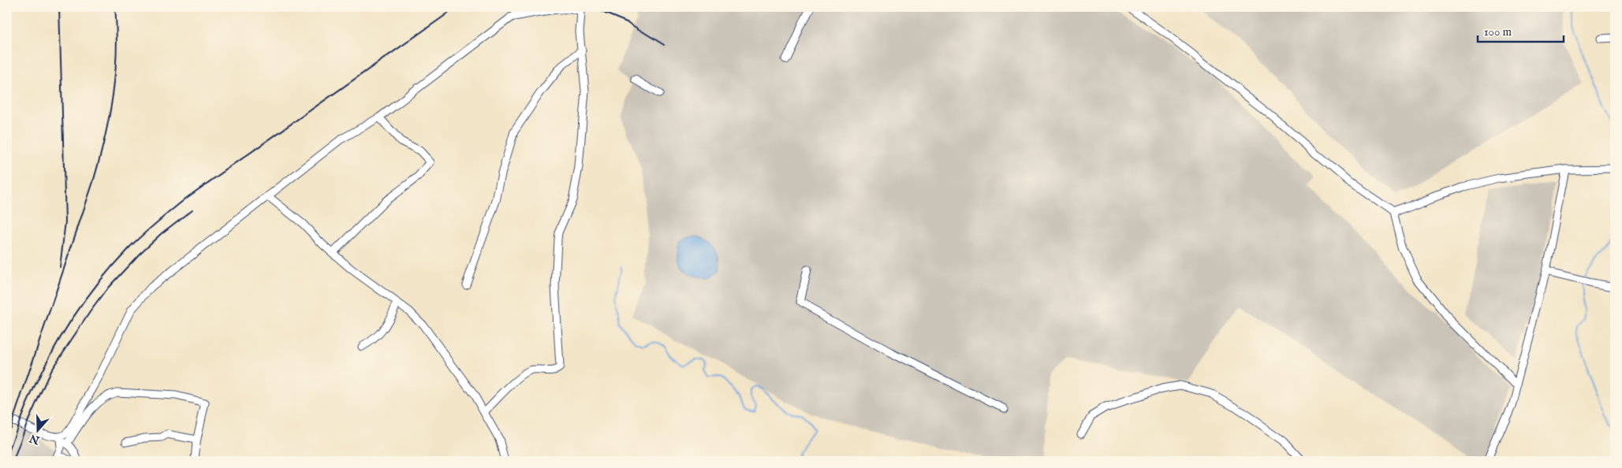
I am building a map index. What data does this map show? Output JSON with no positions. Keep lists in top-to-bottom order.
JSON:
{
  "scale_bar": "100 m",
  "north": "bottom"
}
